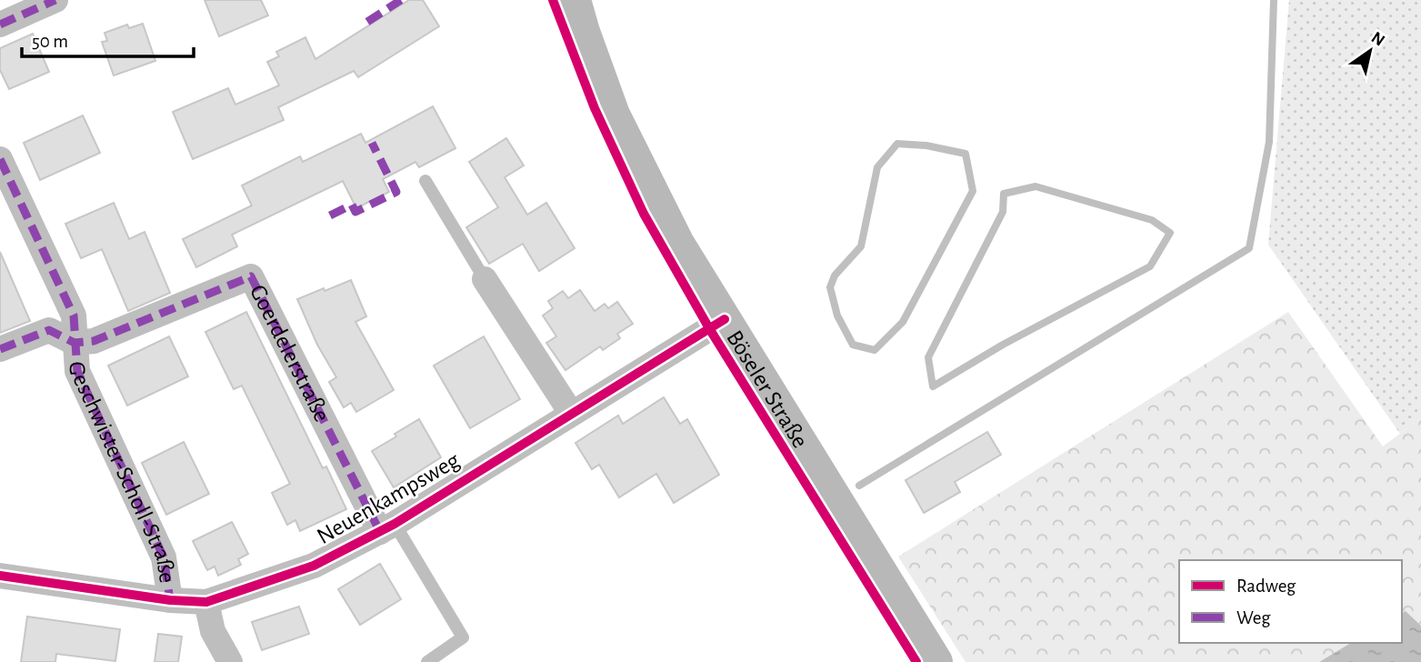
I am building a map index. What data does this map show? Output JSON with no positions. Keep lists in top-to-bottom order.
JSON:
{
  "streets": {
    "main road": ["Böseler Straße"],
    "street": ["Goerdelerstraße", "Geschwister-Scholl-Straße", "Neuenkampsweg"]
  },
  "crossings": [
    ["Goerdelerstraße", "Geschwister-Scholl-Straße"],
    ["Goerdelerstraße", "Neuenkampsweg"],
    ["Böseler Straße", "Neuenkampsweg"],
    ["Geschwister-Scholl-Straße", "Neuenkampsweg"]
  ],
  "legend": ["Radweg", "Weg"],
  "scale_bar": "50 m",
  "north": "top right"
}
